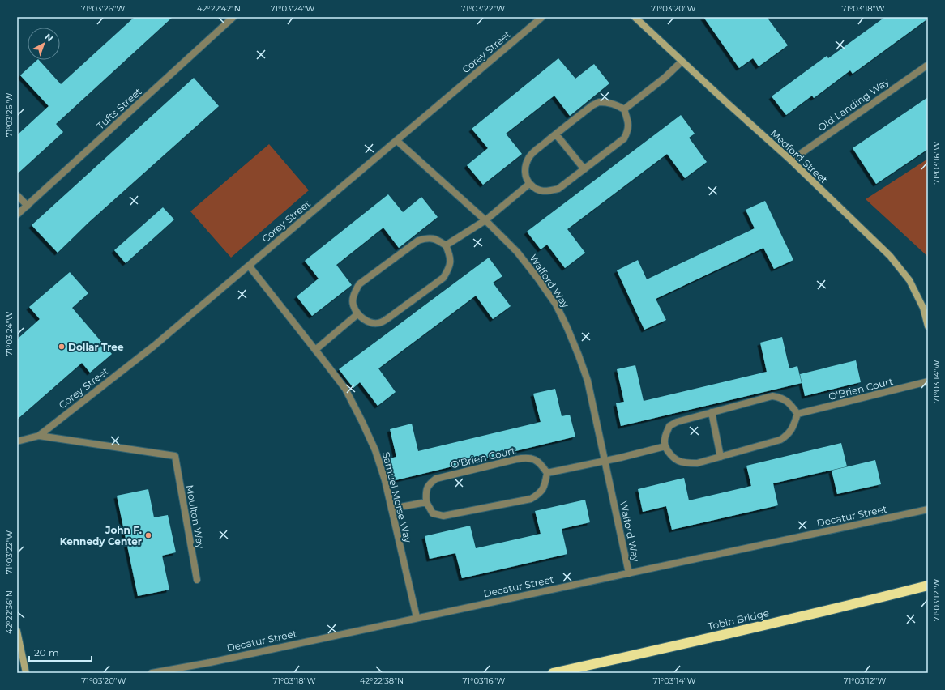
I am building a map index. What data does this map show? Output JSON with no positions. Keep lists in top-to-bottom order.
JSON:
{
  "streets": {
    "highway": ["Tobin Bridge"],
    "main road": ["Medford Street"],
    "street": [
      "Corey Street",
      "Old Landing Way",
      "Tufts Street",
      "Walford Way",
      "O'Brien Court",
      "Samuel Morse Way",
      "Decatur Street",
      "Moulton Way"
    ]
  },
  "crossings": [
    ["Corey Street", "Walford Way"],
    ["Corey Street", "Samuel Morse Way"],
    ["Corey Street", "Moulton Way"],
    ["Old Landing Way", "Medford Street"],
    ["Walford Way", "Decatur Street"],
    ["Samuel Morse Way", "Decatur Street"]
  ],
  "places": ["Dollar Tree", "John F. Kennedy Center"],
  "scale_bar": "20 m",
  "north": "top right",
  "coordinates": [
    "71°03'26\"W",
    "42°22'42\"N",
    "71°03'24\"W",
    "71°03'22\"W",
    "71°03'20\"W",
    "71°03'18\"W",
    "71°03'16\"W",
    "71°03'14\"W",
    "71°03'12\"W",
    "42°22'36\"N",
    "42°22'38\"N"
  ]
}
